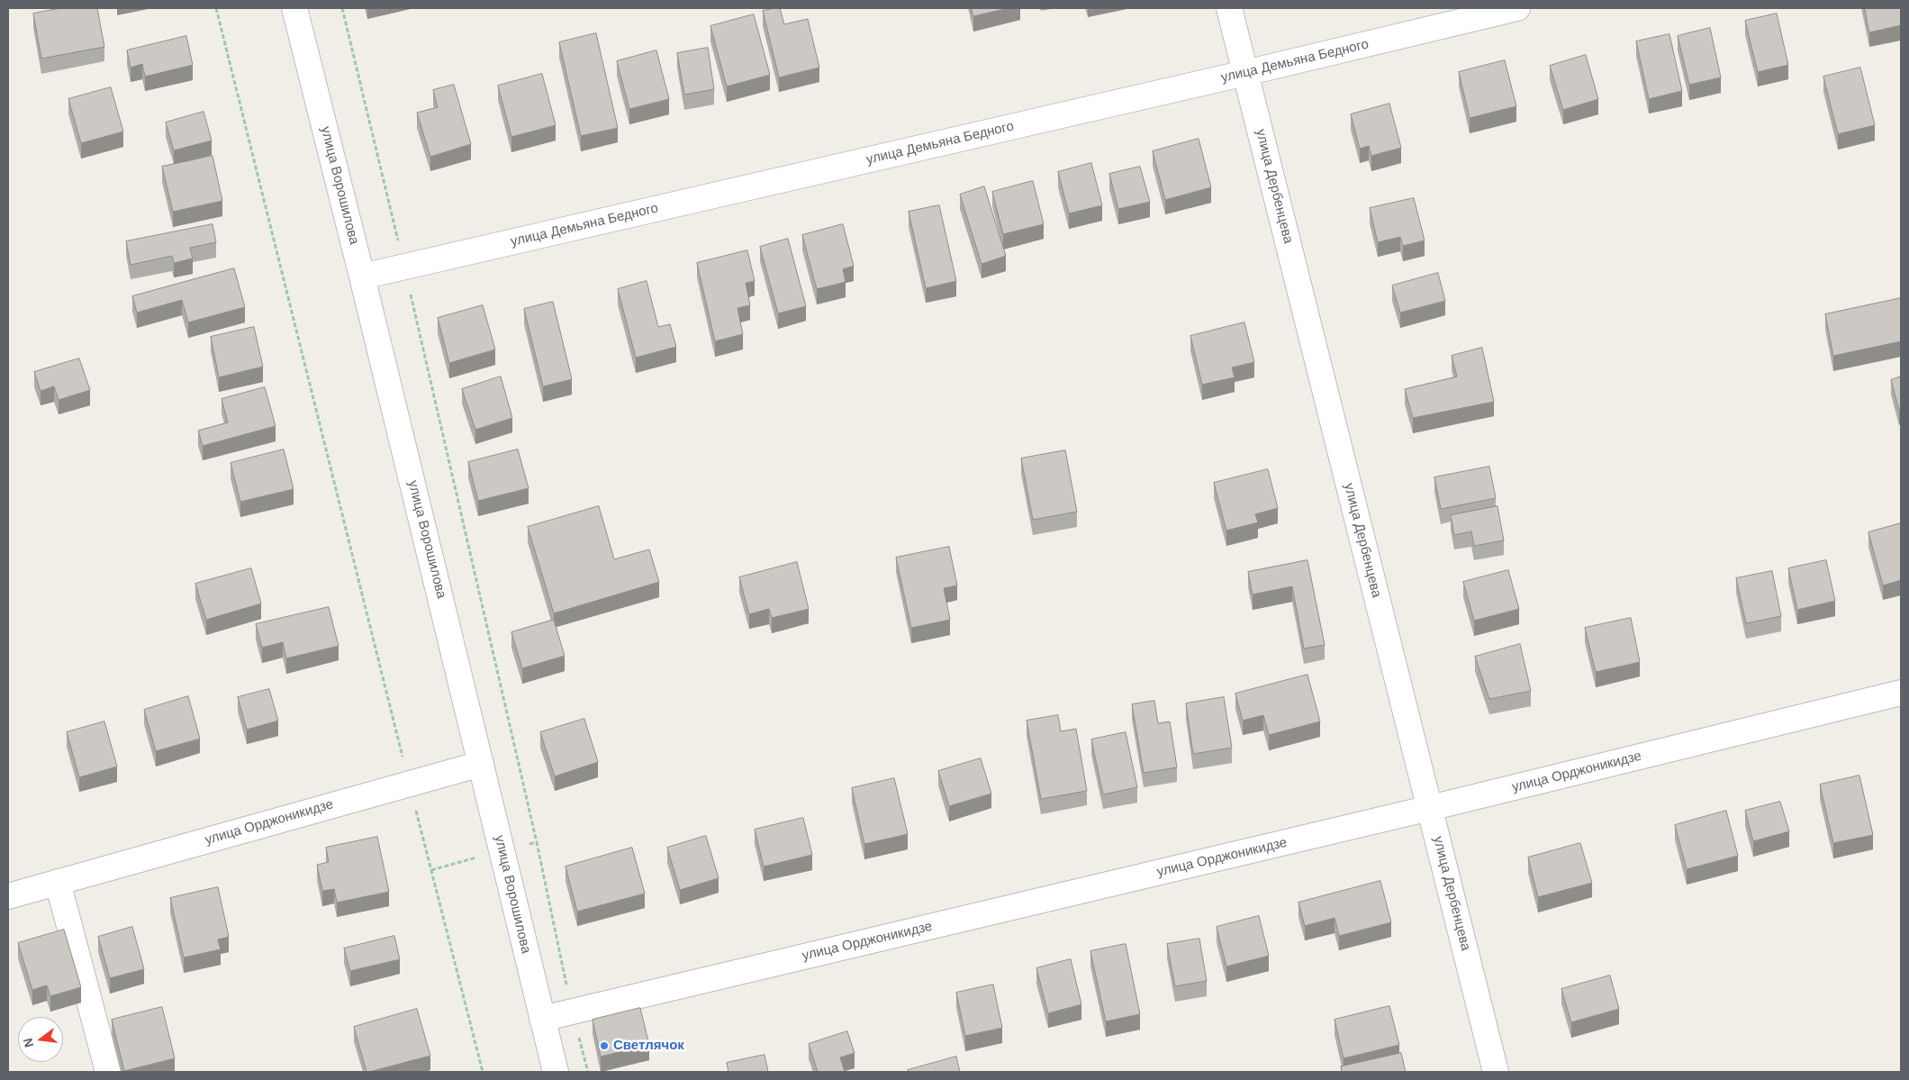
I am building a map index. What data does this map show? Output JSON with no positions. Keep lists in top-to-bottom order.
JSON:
{
  "streets": {
    "street": [
      "улица Демьяна Бедного",
      "улица Ворошилова",
      "улица Дербенцева",
      "улица Орджоникидзе"
    ]
  },
  "crossings": [
    ["улица Демьяна Бедного", "улица Ворошилова"],
    ["улица Демьяна Бедного", "улица Дербенцева"],
    ["улица Ворошилова", "улица Орджоникидзе"],
    ["улица Дербенцева", "улица Орджоникидзе"]
  ],
  "places": ["Светлячок"],
  "north": "left"
}
